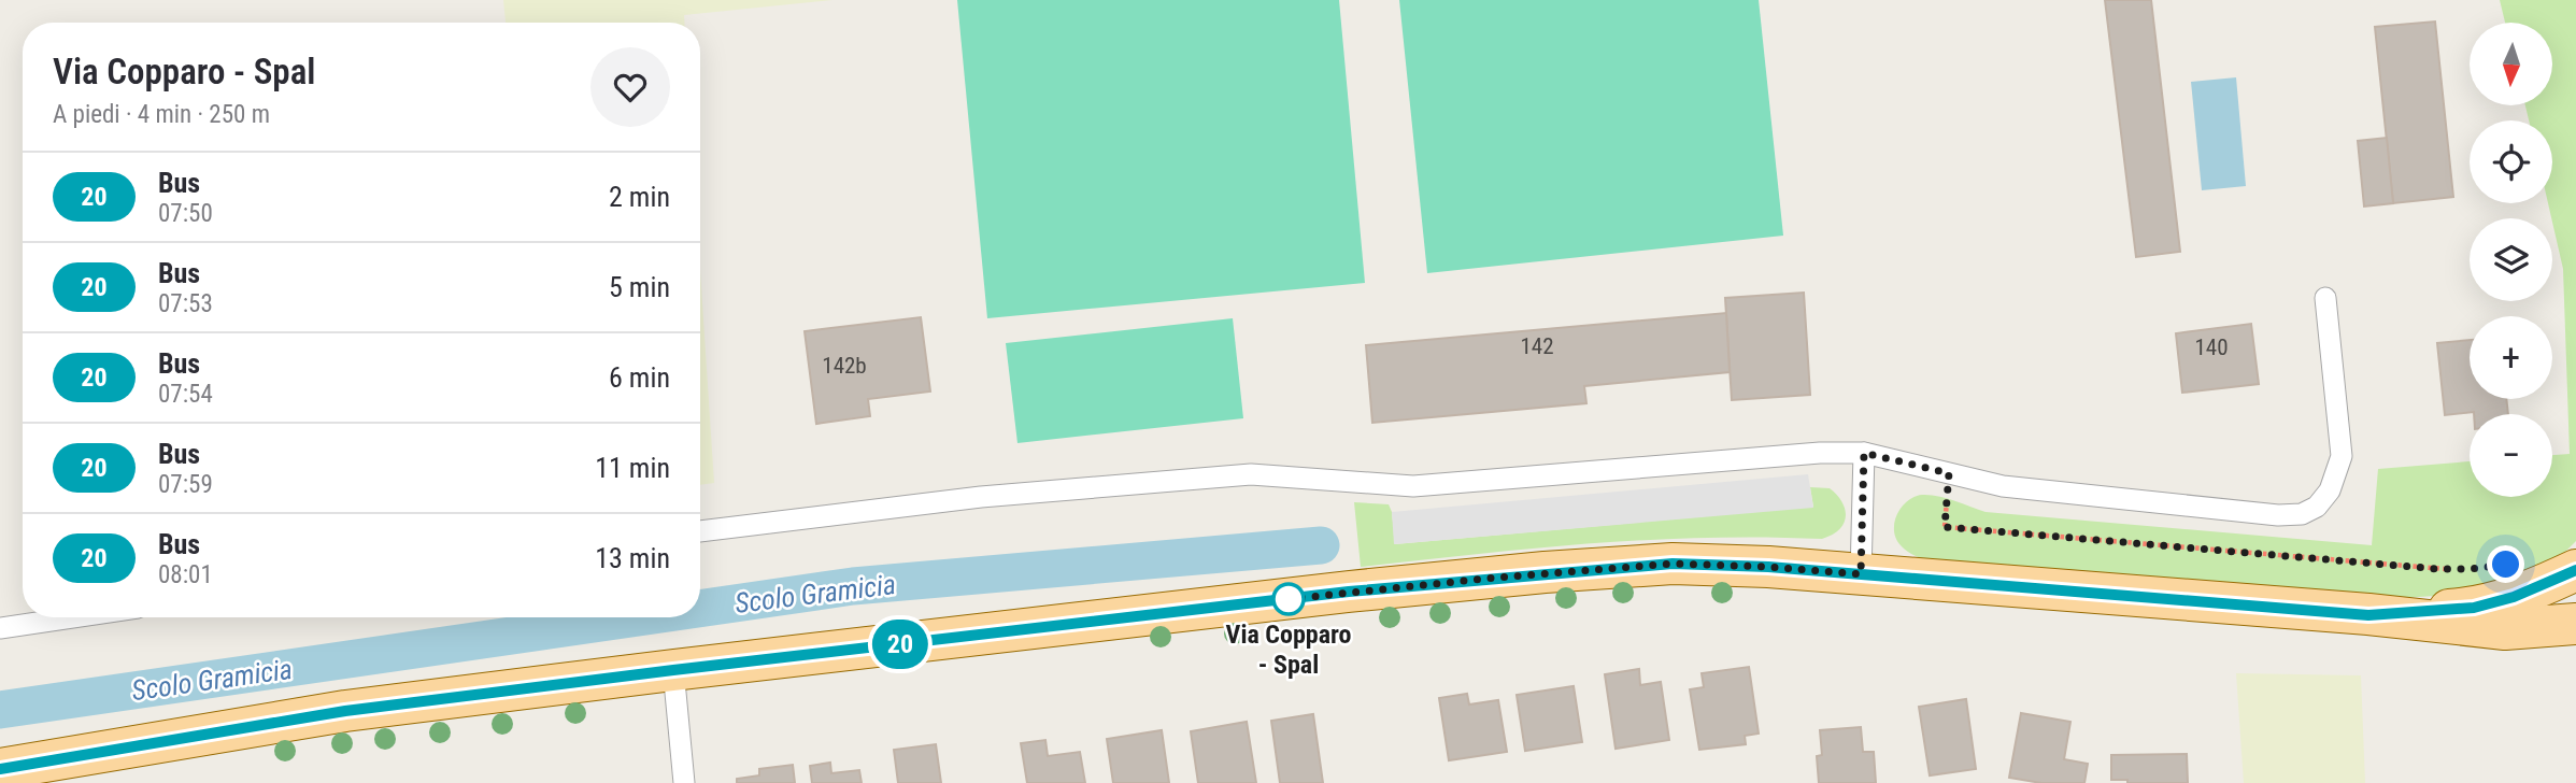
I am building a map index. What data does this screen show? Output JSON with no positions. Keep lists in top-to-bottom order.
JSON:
{
  "water": ["Scolo Gramicia"],
  "places": ["Via Copparo - Spal"],
  "lines": ["bus line 20"],
  "house_numbers": ["142", "140", "142b"],
  "north": "bottom",
  "page": {
    "on_map": "20",
    "map_buttons": ["+", "−"],
    "heading": ["Via Copparo - Spal", "A piedi · 4 min · 250 m"],
    "list": [
      {
        "mark": "20",
        "name": "Bus",
        "note": "07:50",
        "value": "2 min"
      },
      {
        "mark": "20",
        "name": "Bus",
        "note": "07:53",
        "value": "5 min"
      },
      {
        "mark": "20",
        "name": "Bus",
        "note": "07:54",
        "value": "6 min"
      },
      {
        "mark": "20",
        "name": "Bus",
        "note": "07:59",
        "value": "11 min"
      },
      {
        "mark": "20",
        "name": "Bus",
        "note": "08:01",
        "value": "13 min"
      }
    ]
  }
}
